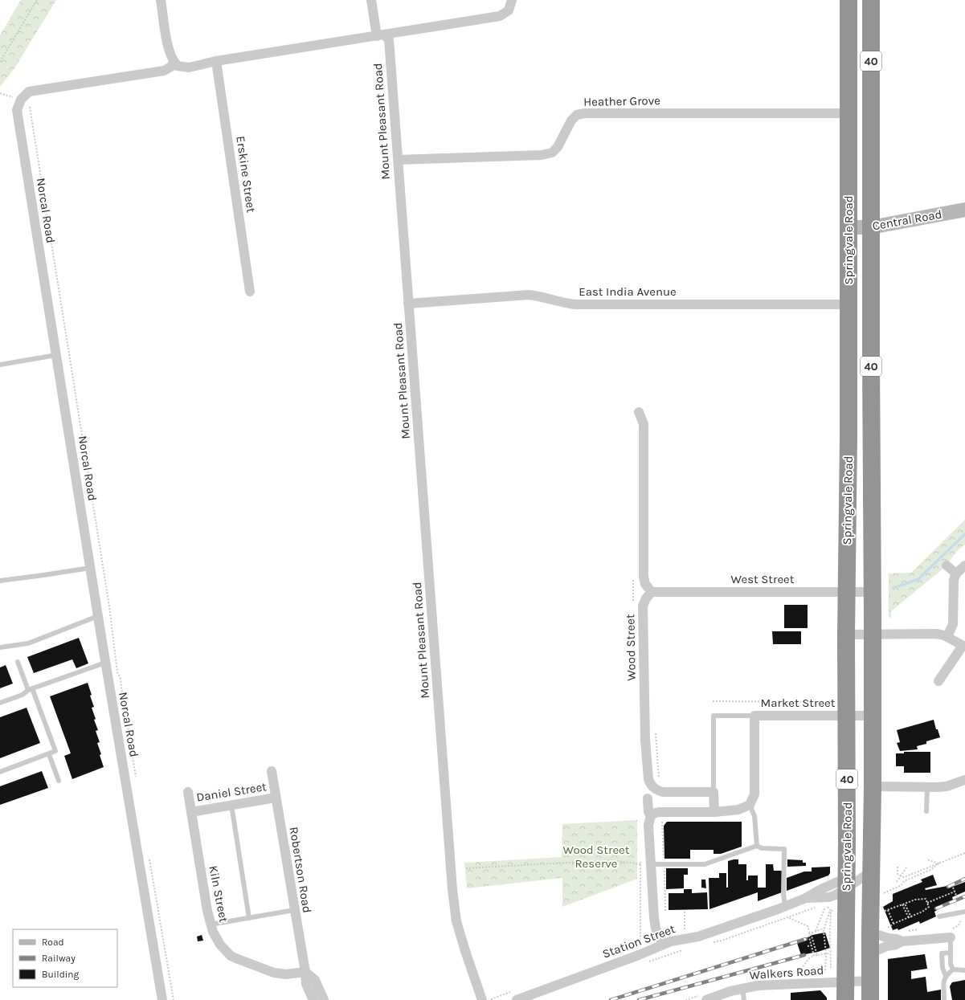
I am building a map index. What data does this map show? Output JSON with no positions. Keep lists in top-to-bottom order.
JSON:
{
  "streets": {
    "highway": ["40", "Springvale Road"],
    "street": [
      "Heather Grove",
      "Mount Pleasant Road",
      "Erskine Street",
      "Norcal Road",
      "Central Road",
      "East India Avenue",
      "West Street",
      "Wood Street",
      "Market Street",
      "Daniel Street",
      "Robertson Road",
      "Kiln Street",
      "Station Street",
      "Walkers Road"
    ]
  },
  "crossings": [
    ["Heather Grove", "Mount Pleasant Road"],
    ["Heather Grove", "Springvale Road"],
    ["Mount Pleasant Road", "East India Avenue"],
    ["Central Road", "Springvale Road"],
    ["Springvale Road", "East India Avenue"],
    ["Springvale Road", "West Street"],
    ["Springvale Road", "Market Street"],
    ["Springvale Road", "Station Street"],
    ["Springvale Road", "Walkers Road"],
    ["West Street", "Wood Street"],
    ["Daniel Street", "Robertson Road"],
    ["Daniel Street", "Kiln Street"],
    ["Robertson Road", "Kiln Street"]
  ],
  "parks": ["Wood Street Reserve"],
  "legend": ["Road", "Railway", "Building"]
}
